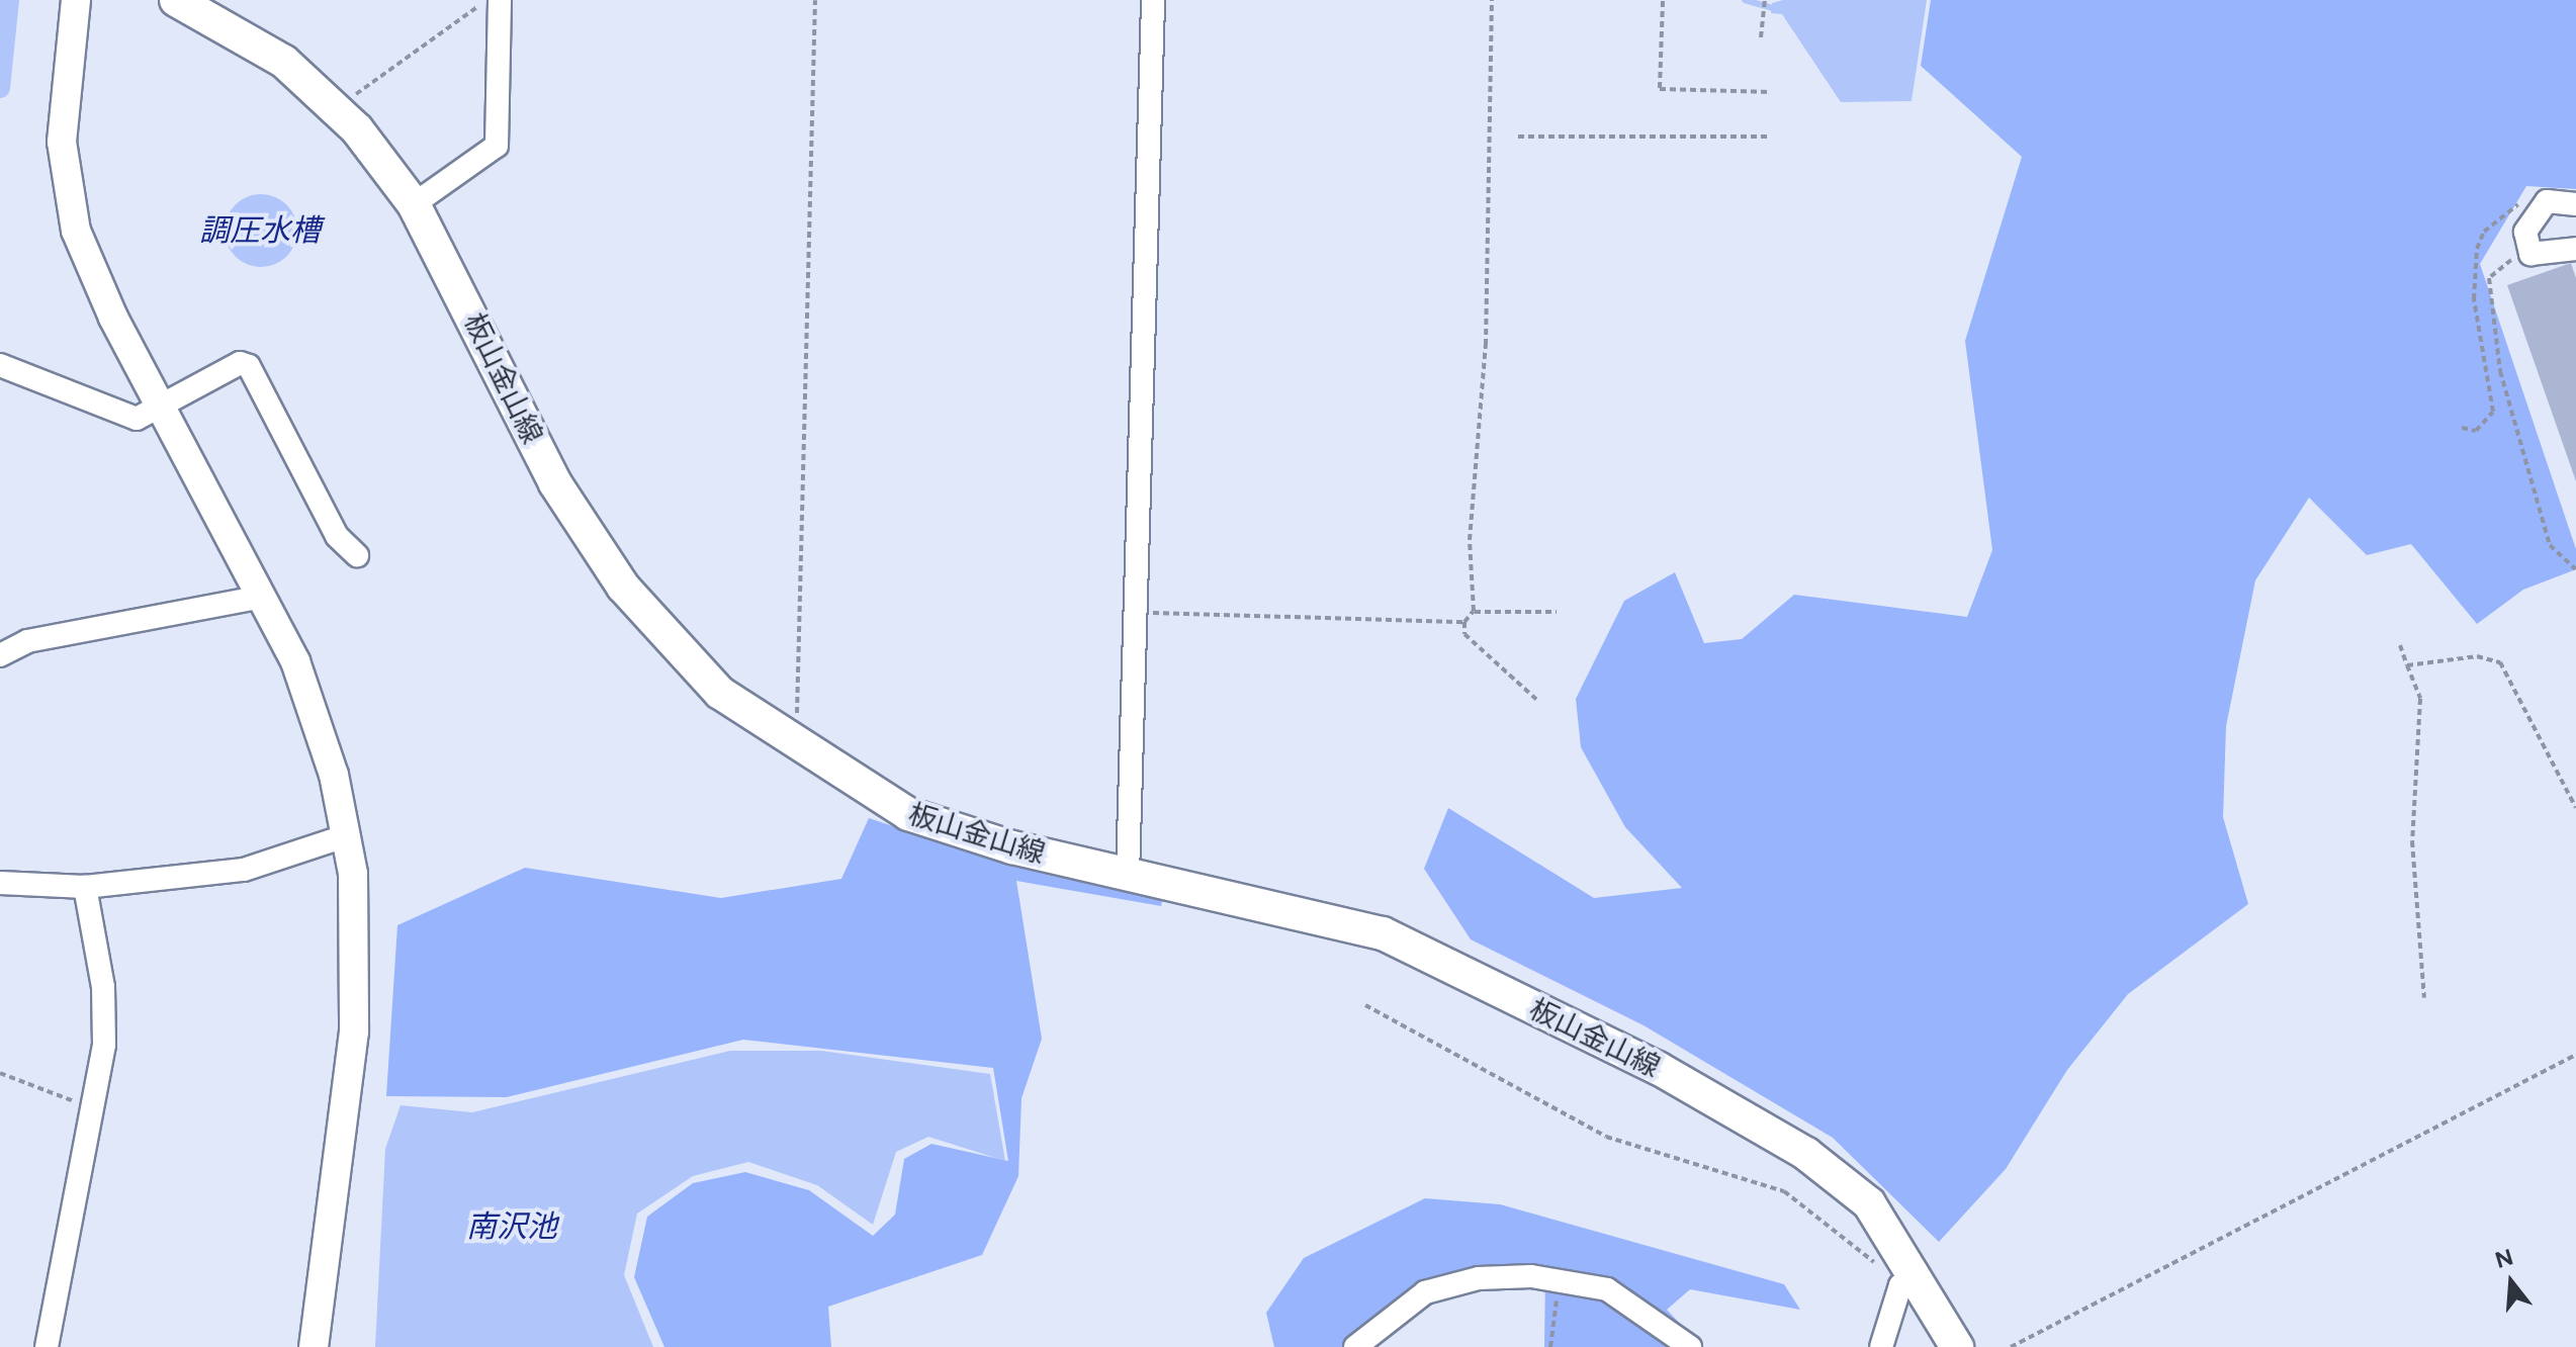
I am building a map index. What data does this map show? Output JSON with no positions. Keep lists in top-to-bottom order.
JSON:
{
  "streets": {
    "main road": ["板山金山線"]
  },
  "water": ["調圧水槽", "南沢池"],
  "north": "top"
}
